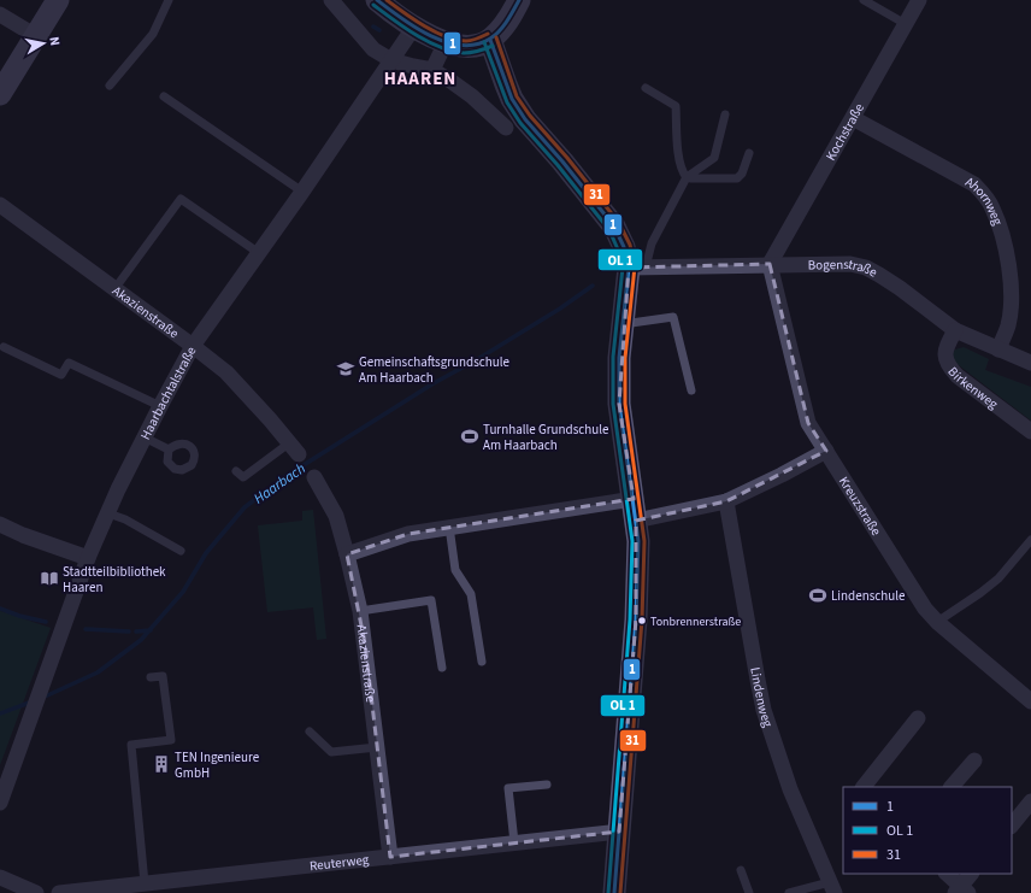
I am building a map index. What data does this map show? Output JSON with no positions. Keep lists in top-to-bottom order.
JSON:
{
  "streets": {
    "street": [
      "Kochstraße",
      "Ahornweg",
      "Bogenstraße",
      "Akazienstraße",
      "Birkenweg",
      "Haarbachtalstraße",
      "Kreuzstraße",
      "Lindenweg",
      "Reuterweg"
    ]
  },
  "crossings": [
    ["Kochstraße", "Ahornweg"],
    ["Kochstraße", "Bogenstraße"],
    ["Kochstraße", "Kreuzstraße"],
    ["Ahornweg", "Bogenstraße"],
    ["Bogenstraße", "Birkenweg"],
    ["Bogenstraße", "Kreuzstraße"],
    ["Akazienstraße", "Haarbachtalstraße"],
    ["Akazienstraße", "Reuterweg"]
  ],
  "districts": ["HAAREN"],
  "water": ["Haarbach"],
  "places": {
    "school or university": ["Gemeinschaftsgrundschule Am Haarbach"],
    "sports": ["Turnhalle Grundschule Am Haarbach", "Lindenschule"],
    "library": ["Stadtteilbibliothek Haaren"],
    "other": ["Tonbrennerstraße"],
    "building": ["TEN Ingenieure GmbH"]
  },
  "lines": ["transit line 1", "transit line 31"],
  "legend": ["1", "OL 1", "31"],
  "north": "right"
}
